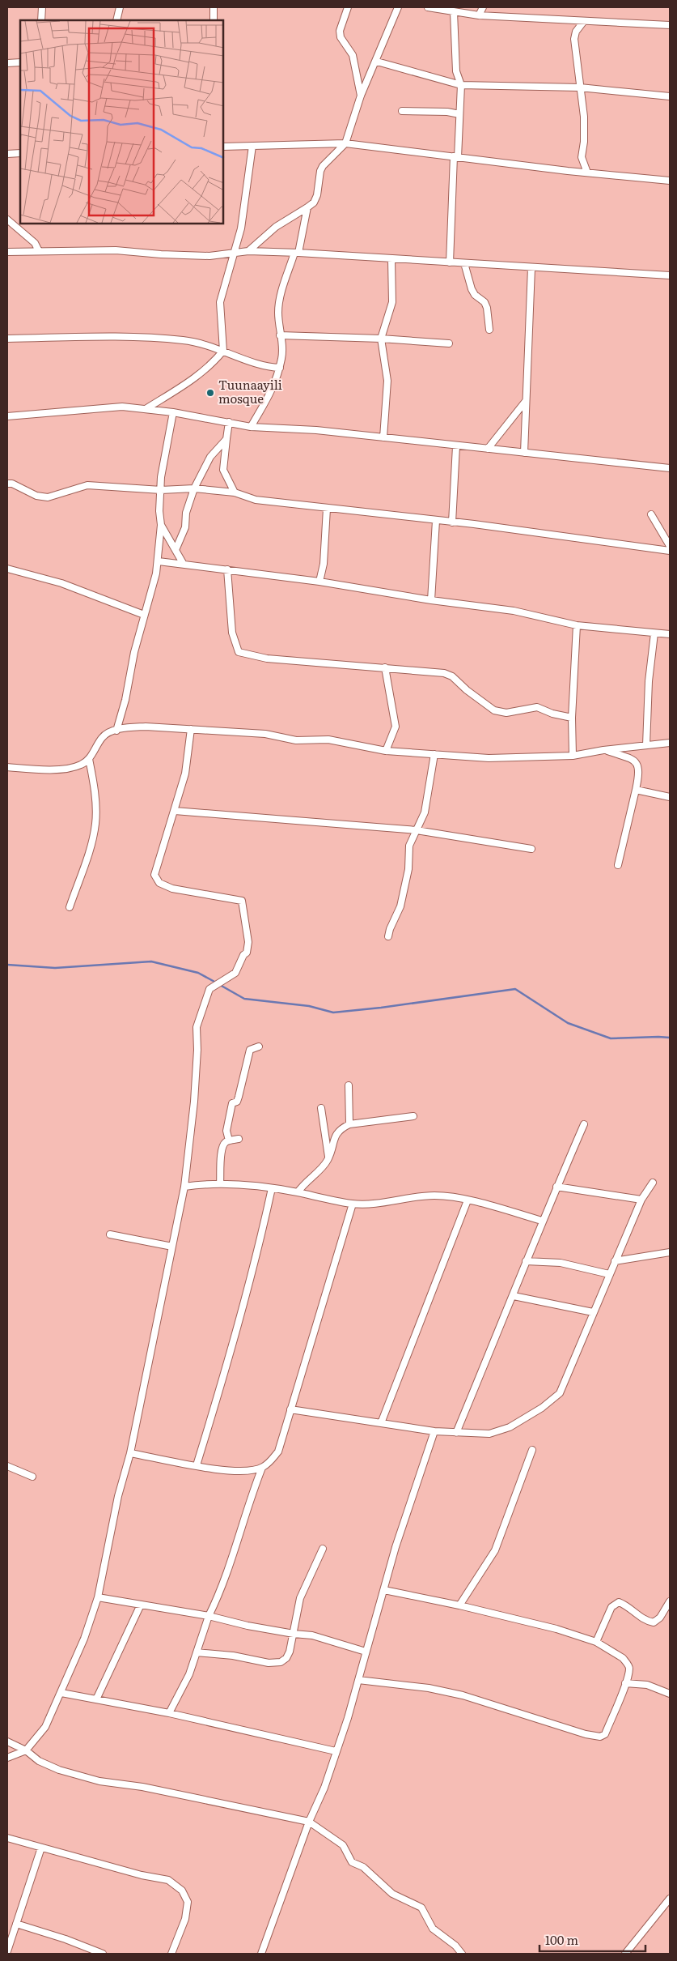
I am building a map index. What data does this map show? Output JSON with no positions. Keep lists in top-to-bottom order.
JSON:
{
  "places": ["Tuunaayili mosque"],
  "scale_bar": "100 m"
}
